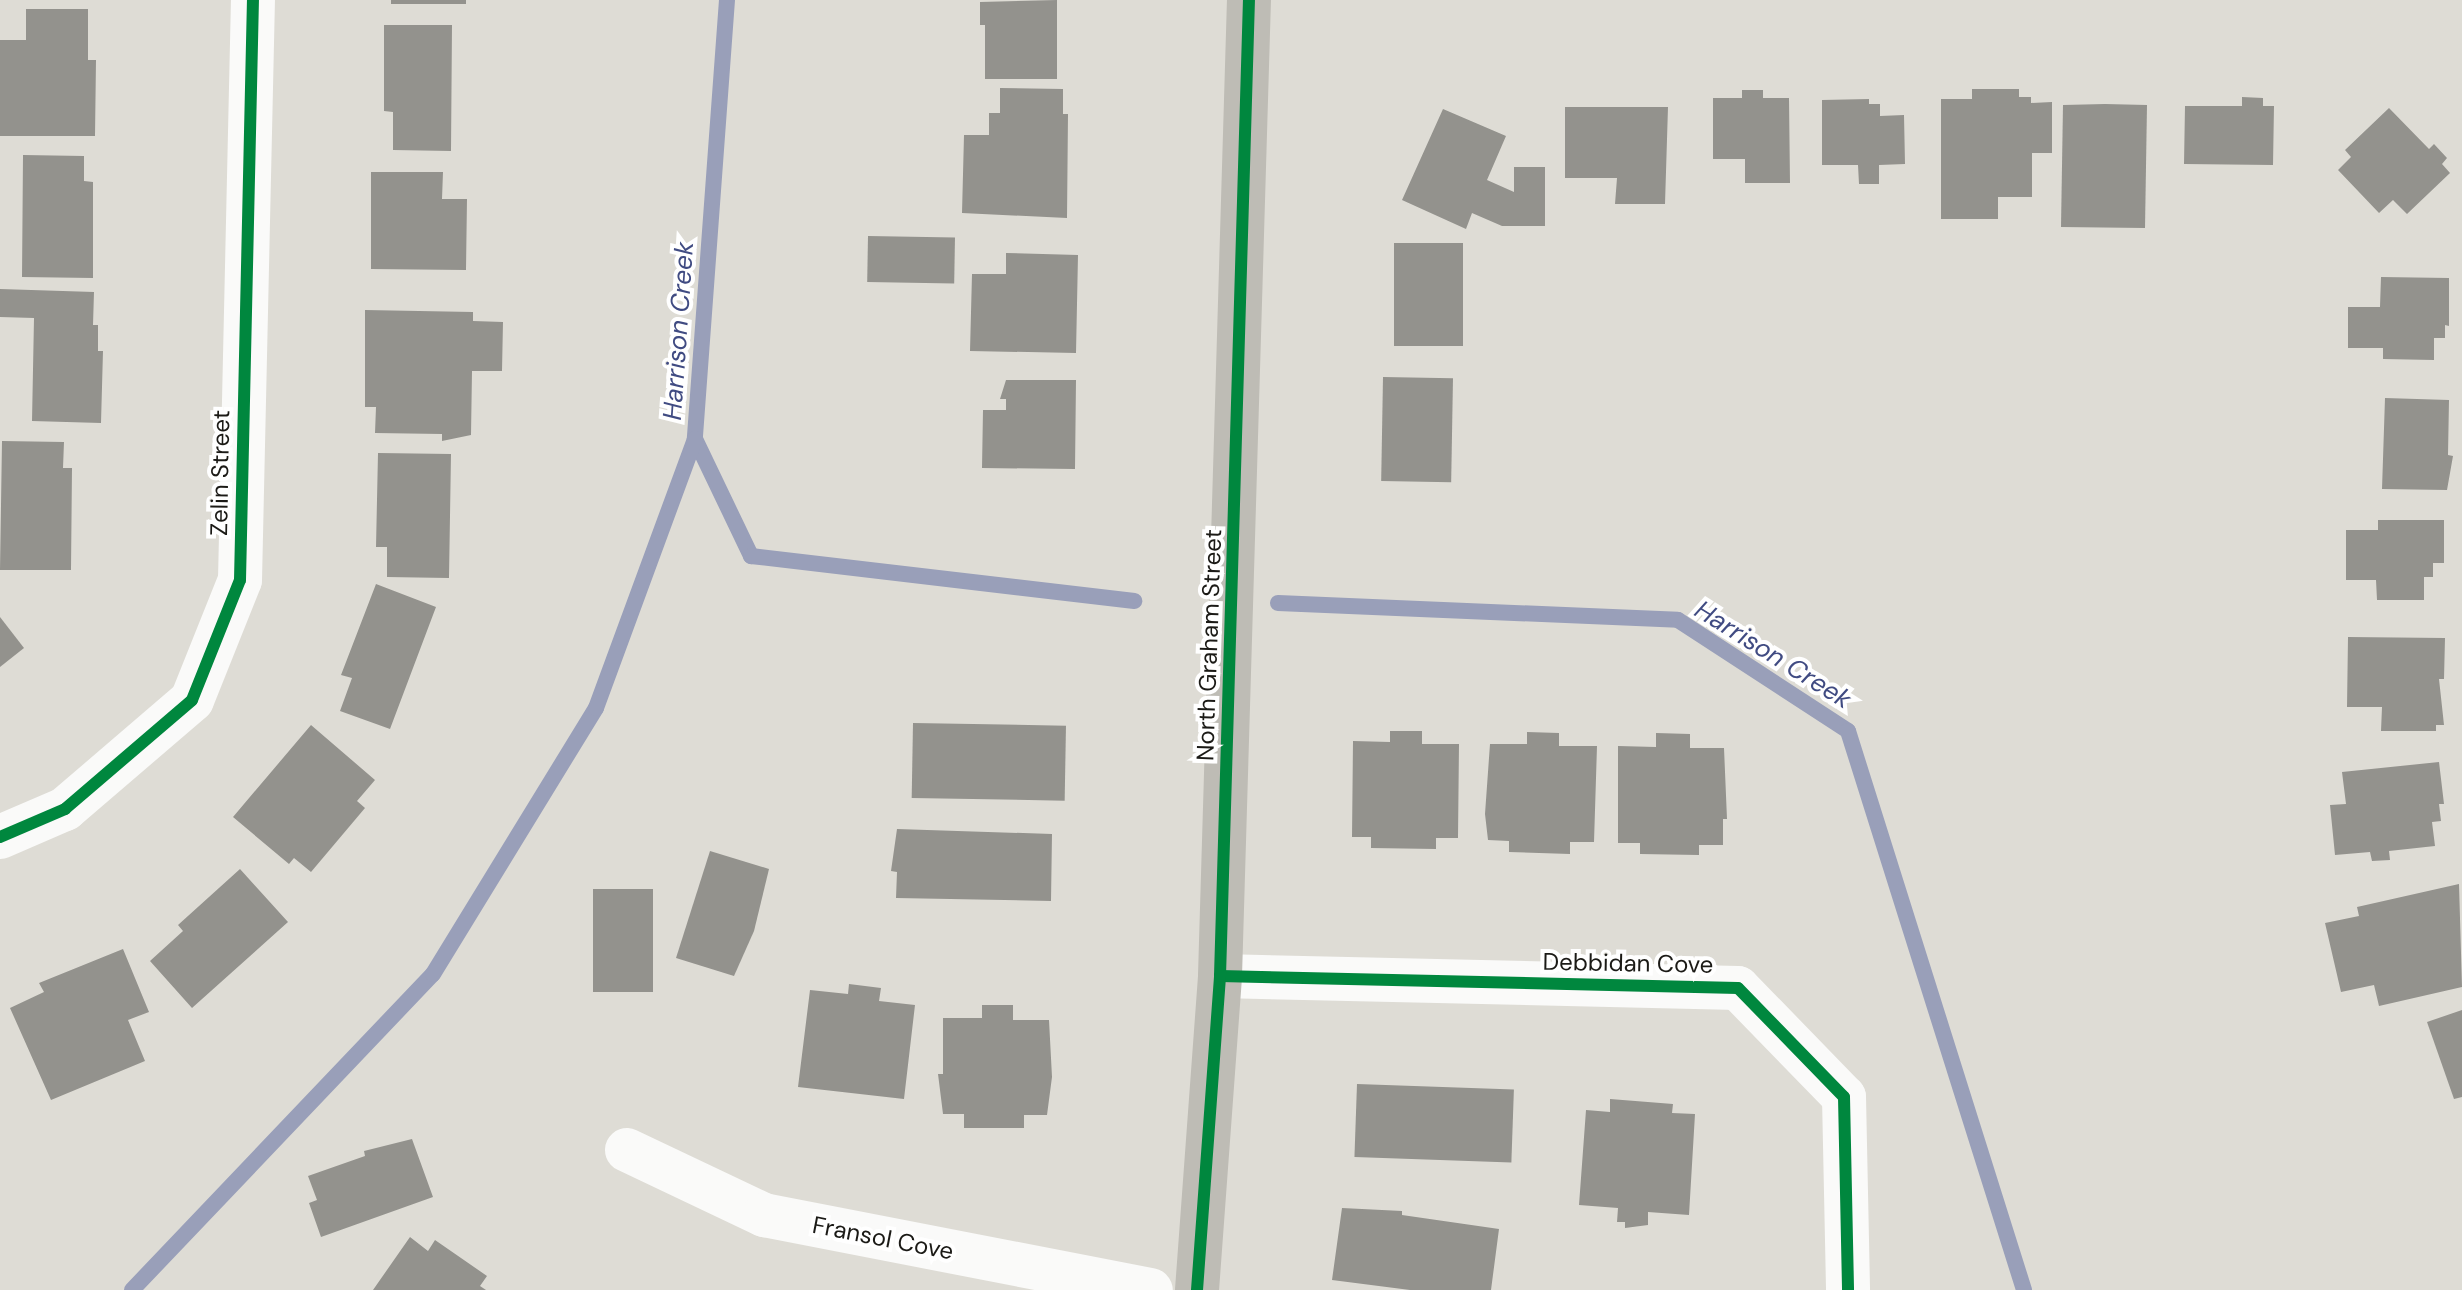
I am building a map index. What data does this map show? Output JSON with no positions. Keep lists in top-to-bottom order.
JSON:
{
  "streets": {
    "main road": ["North Graham Street"],
    "street": ["Zelin Street", "Debbidan Cove", "Fransol Cove"]
  },
  "crossings": [
    ["North Graham Street", "Debbidan Cove"]
  ],
  "water": ["Harrison Creek"]
}
